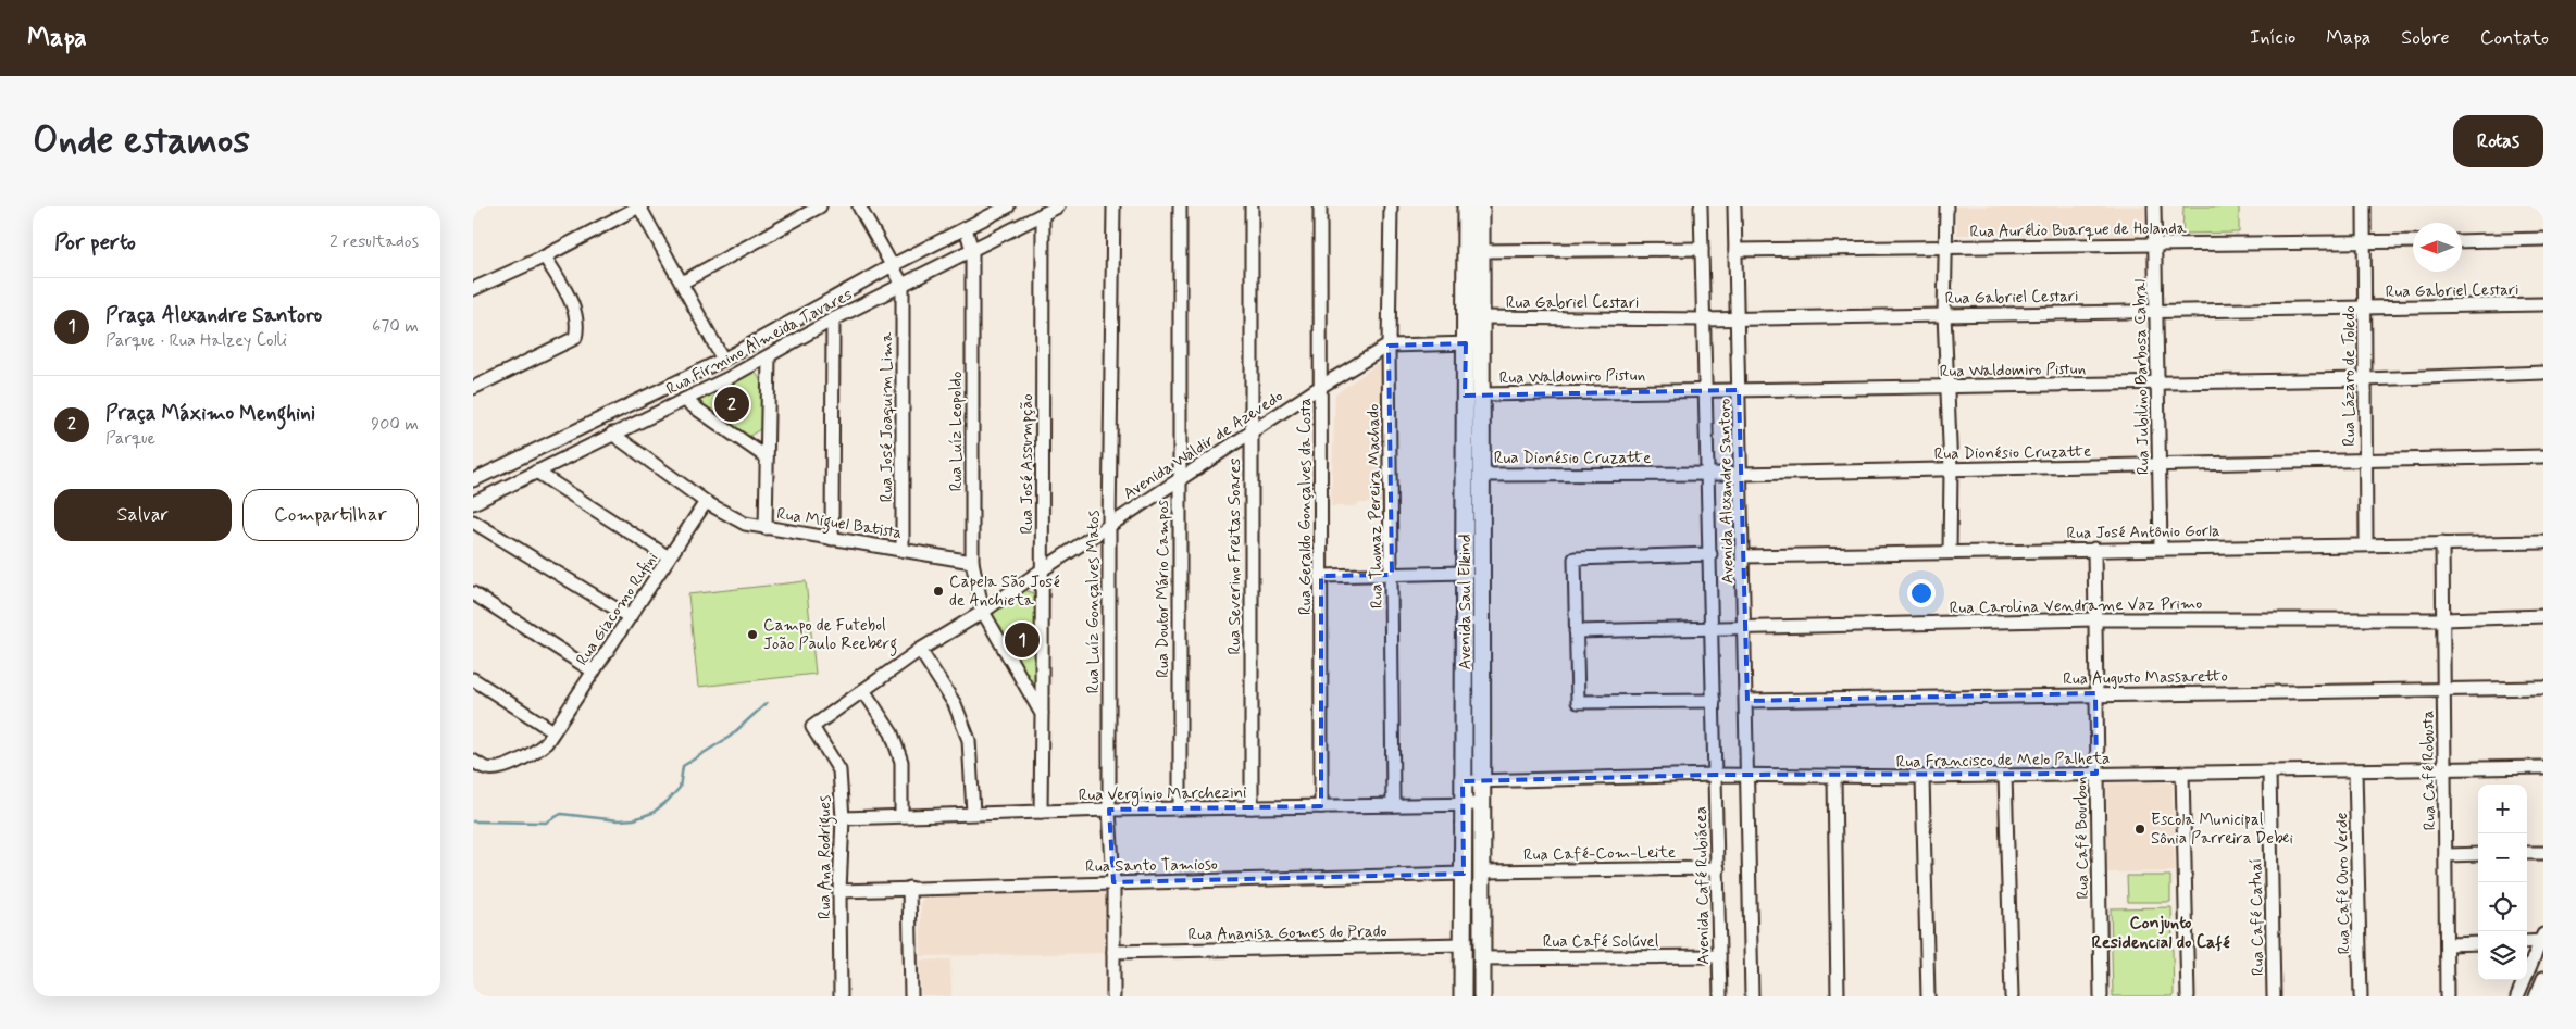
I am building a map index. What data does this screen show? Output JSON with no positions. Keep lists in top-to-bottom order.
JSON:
{
  "streets": {
    "main road": ["Avenida Saul Elkind"],
    "street": [
      "Rua Aurélio Buarque de Holanda",
      "Rua Gabriel Cestari",
      "Rua Firmino Almeida Tavares",
      "Rua Waldomiro Pistun",
      "Rua Lázaro de Toledo",
      "Rua Jubilino Barbosa Cabral",
      "Rua José Joaquim Lima",
      "Rua Luíz Leopoldo",
      "Avenida Waldir de Azevedo",
      "Rua Dionésio Cruzatte",
      "Rua José Assumpção",
      "Avenida Alexandre Santoro",
      "Rua Geraldo Gonçalves da Costa",
      "Rua Thomaz Pereira Machado",
      "Rua Miguel Batista",
      "Rua José Antônio Gorla",
      "Rua Severino Freitas Soares",
      "Rua Doutor Mário Campos",
      "Rua Luíz Gonçalves Matos",
      "Rua Carolina Vendrame Vaz Primo",
      "Rua Giacomo Rufini",
      "Rua Augusto Massaretto",
      "Rua Francisco de Melo Palheta",
      "Rua Café Robusta",
      "Rua Vergínio Marchezini",
      "Rua Café Bourbon",
      "Rua Café-Com-Leite",
      "Rua Ana Rodrigues",
      "Rua Santo Tamioso",
      "Rua Café Ouro Verde",
      "Avenida Café Rubiácea",
      "Rua Café Catuaí",
      "Rua Ananisa Gomes do Prado",
      "Rua Café Solúvel"
    ]
  },
  "crossings": [
    ["Rua Aurélio Buarque de Holanda", "Rua Lázaro de Toledo"],
    ["Rua Aurélio Buarque de Holanda", "Rua Jubilino Barbosa Cabral"],
    ["Rua Aurélio Buarque de Holanda", "Avenida Alexandre Santoro"],
    ["Rua Gabriel Cestari", "Rua Lázaro de Toledo"],
    ["Rua Gabriel Cestari", "Rua Jubilino Barbosa Cabral"],
    ["Rua Gabriel Cestari", "Avenida Alexandre Santoro"],
    ["Rua Gabriel Cestari", "Avenida Saul Elkind"],
    ["Rua Firmino Almeida Tavares", "Rua José Joaquim Lima"],
    ["Rua Firmino Almeida Tavares", "Rua Luíz Leopoldo"],
    ["Rua Firmino Almeida Tavares", "Rua José Assumpção"],
    ["Rua Firmino Almeida Tavares", "Rua Miguel Batista"],
    ["Rua Waldomiro Pistun", "Rua Lázaro de Toledo"],
    ["Rua Waldomiro Pistun", "Rua Jubilino Barbosa Cabral"],
    ["Rua Waldomiro Pistun", "Avenida Alexandre Santoro"],
    ["Rua Waldomiro Pistun", "Avenida Saul Elkind"],
    ["Rua Lázaro de Toledo", "Rua Dionésio Cruzatte"],
    ["Rua Lázaro de Toledo", "Rua José Antônio Gorla"],
    ["Rua Jubilino Barbosa Cabral", "Rua Dionésio Cruzatte"],
    ["Rua Jubilino Barbosa Cabral", "Rua José Antônio Gorla"],
    ["Rua José Joaquim Lima", "Rua Miguel Batista"],
    ["Rua Luíz Leopoldo", "Avenida Waldir de Azevedo"],
    ["Rua Luíz Leopoldo", "Rua José Assumpção"],
    ["Rua Luíz Leopoldo", "Rua Miguel Batista"],
    ["Avenida Waldir de Azevedo", "Rua José Assumpção"],
    ["Avenida Waldir de Azevedo", "Rua Geraldo Gonçalves da Costa"],
    ["Avenida Waldir de Azevedo", "Rua Thomaz Pereira Machado"],
    ["Avenida Waldir de Azevedo", "Rua Severino Freitas Soares"],
    ["Avenida Waldir de Azevedo", "Rua Doutor Mário Campos"],
    ["Avenida Waldir de Azevedo", "Rua Luíz Gonçalves Matos"],
    ["Avenida Waldir de Azevedo", "Avenida Saul Elkind"],
    ["Avenida Waldir de Azevedo", "Rua Ana Rodrigues"],
    ["Rua Dionésio Cruzatte", "Avenida Alexandre Santoro"],
    ["Rua Dionésio Cruzatte", "Avenida Saul Elkind"],
    ["Rua José Assumpção", "Rua Vergínio Marchezini"],
    ["Avenida Alexandre Santoro", "Rua José Antônio Gorla"],
    ["Avenida Alexandre Santoro", "Rua Carolina Vendrame Vaz Primo"],
    ["Avenida Alexandre Santoro", "Rua Augusto Massaretto"],
    ["Avenida Alexandre Santoro", "Rua Francisco de Melo Palheta"],
    ["Avenida Alexandre Santoro", "Avenida Café Rubiácea"],
    ["Rua Geraldo Gonçalves da Costa", "Rua Vergínio Marchezini"],
    ["Rua Thomaz Pereira Machado", "Rua Vergínio Marchezini"],
    ["Rua Miguel Batista", "Rua Giacomo Rufini"],
    ["Rua José Antônio Gorla", "Rua Café Robusta"],
    ["Rua José Antônio Gorla", "Rua Café Bourbon"],
    ["Rua Severino Freitas Soares", "Rua Vergínio Marchezini"],
    ["Rua Doutor Mário Campos", "Rua Vergínio Marchezini"],
    ["Rua Luíz Gonçalves Matos", "Rua Vergínio Marchezini"],
    ["Rua Luíz Gonçalves Matos", "Rua Santo Tamioso"],
    ["Rua Luíz Gonçalves Matos", "Rua Ananisa Gomes do Prado"],
    ["Avenida Saul Elkind", "Rua Francisco de Melo Palheta"],
    ["Avenida Saul Elkind", "Rua Vergínio Marchezini"],
    ["Avenida Saul Elkind", "Rua Café-Com-Leite"],
    ["Avenida Saul Elkind", "Rua Santo Tamioso"],
    ["Avenida Saul Elkind", "Rua Ananisa Gomes do Prado"],
    ["Avenida Saul Elkind", "Rua Café Solúvel"],
    ["Rua Carolina Vendrame Vaz Primo", "Rua Café Robusta"],
    ["Rua Carolina Vendrame Vaz Primo", "Rua Café Bourbon"],
    ["Rua Augusto Massaretto", "Rua Café Robusta"],
    ["Rua Augusto Massaretto", "Rua Café Bourbon"],
    ["Rua Francisco de Melo Palheta", "Rua Café Robusta"],
    ["Rua Francisco de Melo Palheta", "Rua Café Bourbon"],
    ["Rua Francisco de Melo Palheta", "Rua Café Ouro Verde"],
    ["Rua Francisco de Melo Palheta", "Avenida Café Rubiácea"],
    ["Rua Francisco de Melo Palheta", "Rua Café Catuaí"],
    ["Rua Vergínio Marchezini", "Rua Ana Rodrigues"],
    ["Rua Café-Com-Leite", "Avenida Café Rubiácea"],
    ["Rua Ana Rodrigues", "Rua Santo Tamioso"],
    ["Avenida Café Rubiácea", "Rua Café Solúvel"]
  ],
  "districts": ["Conjunto Residencial do Café"],
  "places": ["Capela São José de Anchieta", "Campo de Futebol João Paulo Reeberg", "Escola Municipal Sônia Parreira Debei"],
  "north": "left",
  "page": {
    "header": "Mapa",
    "nav": [
      "Início",
      "Mapa",
      "Sobre",
      "Contato"
    ],
    "buttons": [
      "Rotas",
      ["Salvar", "Compartilhar"]
    ],
    "title": "Onde estamos",
    "heading": ["Por perto", "2 resultados"],
    "list": [
      {
        "mark": "1",
        "name": "Praça Alexandre Santoro",
        "note": "Parque · Rua Halzey Colli",
        "value": "670 m"
      },
      {
        "mark": "2",
        "name": "Praça Máximo Menghini",
        "note": "Parque",
        "value": "900 m"
      }
    ],
    "pins": ["2", "1"],
    "map_buttons": ["+", "−"]
  }
}
